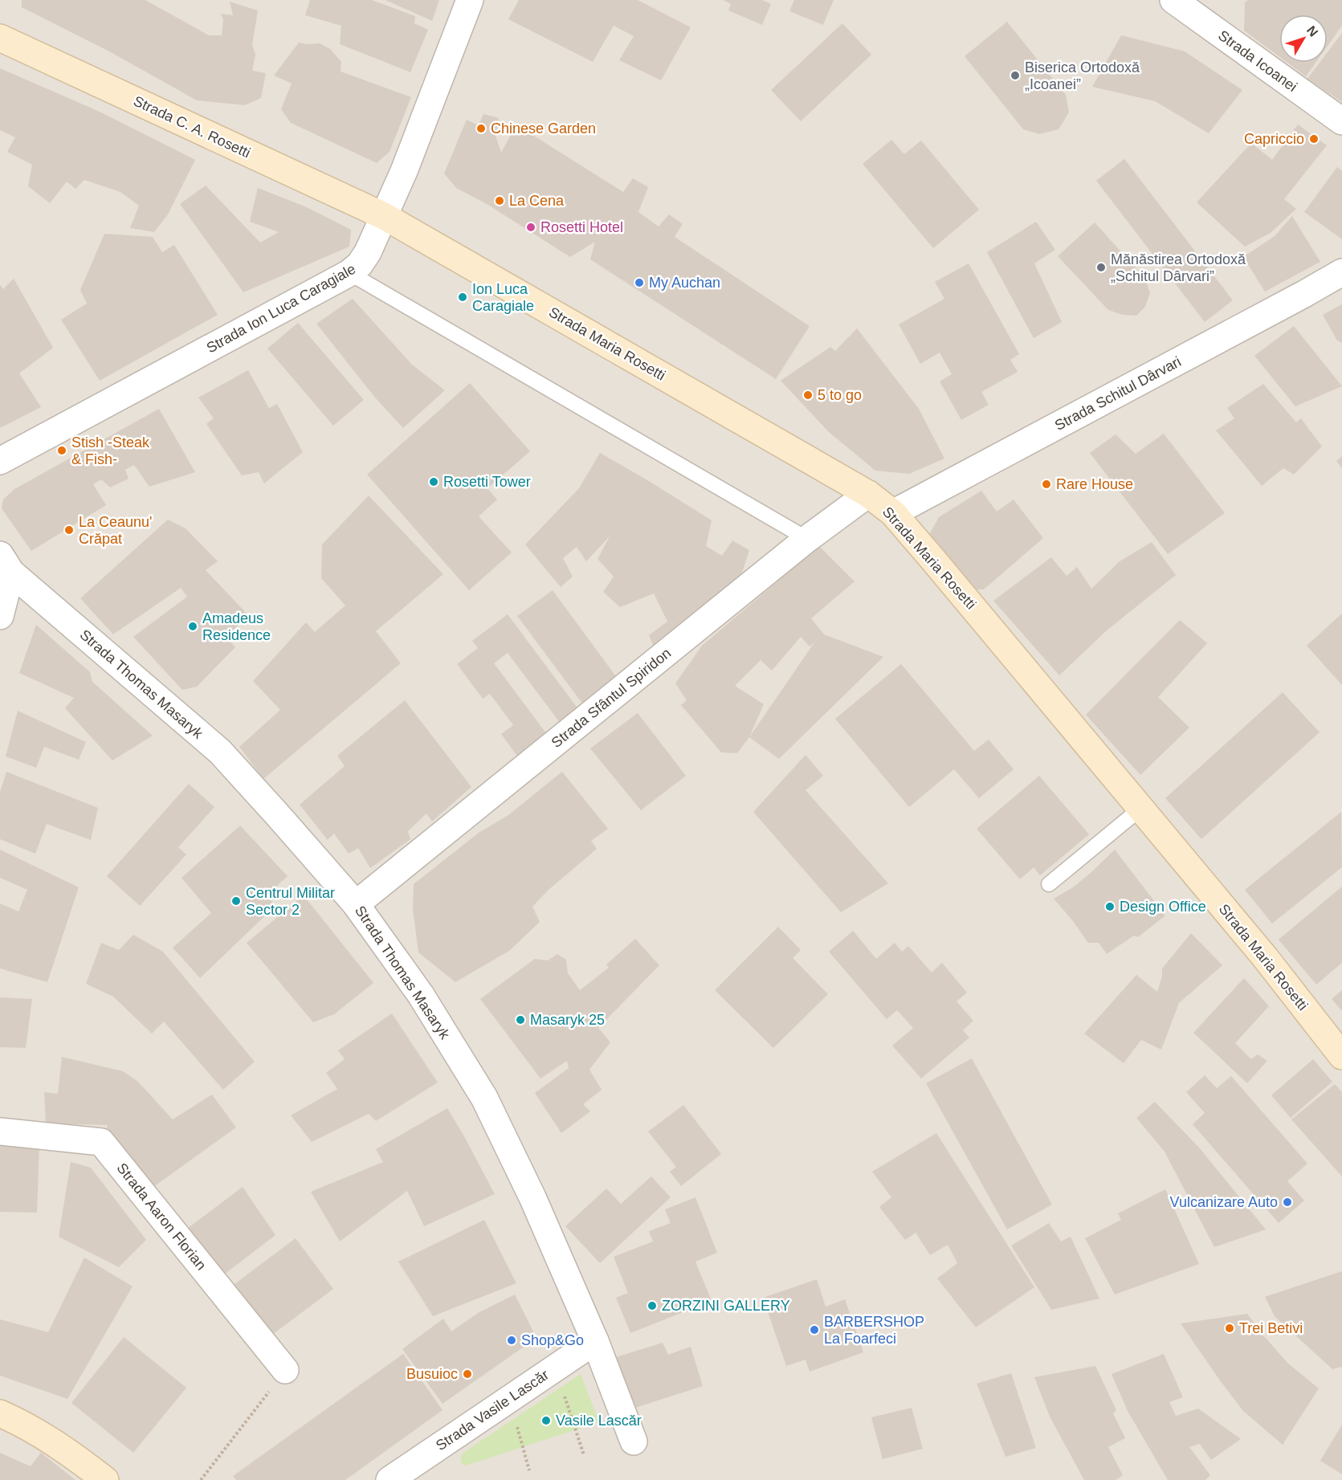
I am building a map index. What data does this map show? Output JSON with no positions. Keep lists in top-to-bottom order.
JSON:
{
  "streets": {
    "street": [
      "Strada Icoanei",
      "Strada C. A. Rosetti",
      "Strada Ion Luca Caragiale",
      "Strada Maria Rosetti",
      "Strada Schitul Dârvari",
      "Strada Thomas Masaryk",
      "Strada Sfântul Spiridon",
      "Strada Aaron Florian",
      "Strada Vasile Lascăr"
    ]
  },
  "crossings": [
    ["Strada C. A. Rosetti", "Strada Ion Luca Caragiale"],
    ["Strada C. A. Rosetti", "Strada Maria Rosetti"],
    ["Strada Ion Luca Caragiale", "Strada Maria Rosetti"],
    ["Strada Maria Rosetti", "Strada Schitul Dârvari"],
    ["Strada Maria Rosetti", "Strada Sfântul Spiridon"],
    ["Strada Thomas Masaryk", "Strada Sfântul Spiridon"],
    ["Strada Thomas Masaryk", "Strada Vasile Lascăr"]
  ],
  "places": [
    "Biserica Ortodoxă „Icoanei”",
    "Chinese Garden",
    "Capriccio",
    "La Cena",
    "Rosetti Hotel",
    "Mănăstirea Ortodoxă „Schitul Dârvari”",
    "My Auchan",
    "Ion Luca Caragiale",
    "5 to go",
    "Stish -Steak & Fish-",
    "Rosetti Tower",
    "Rare House",
    "La Ceaunu' Crăpat",
    "Amadeus Residence",
    "Centrul Militar Sector 2",
    "Design Office",
    "Masaryk 25",
    "Vulcanizare Auto",
    "ZORZINI GALLERY",
    "Trei Betivi",
    "BARBERSHOP La Foarfeci",
    "Shop&Go",
    "Busuioc",
    "Vasile Lascăr"
  ],
  "north": "top right"
}
